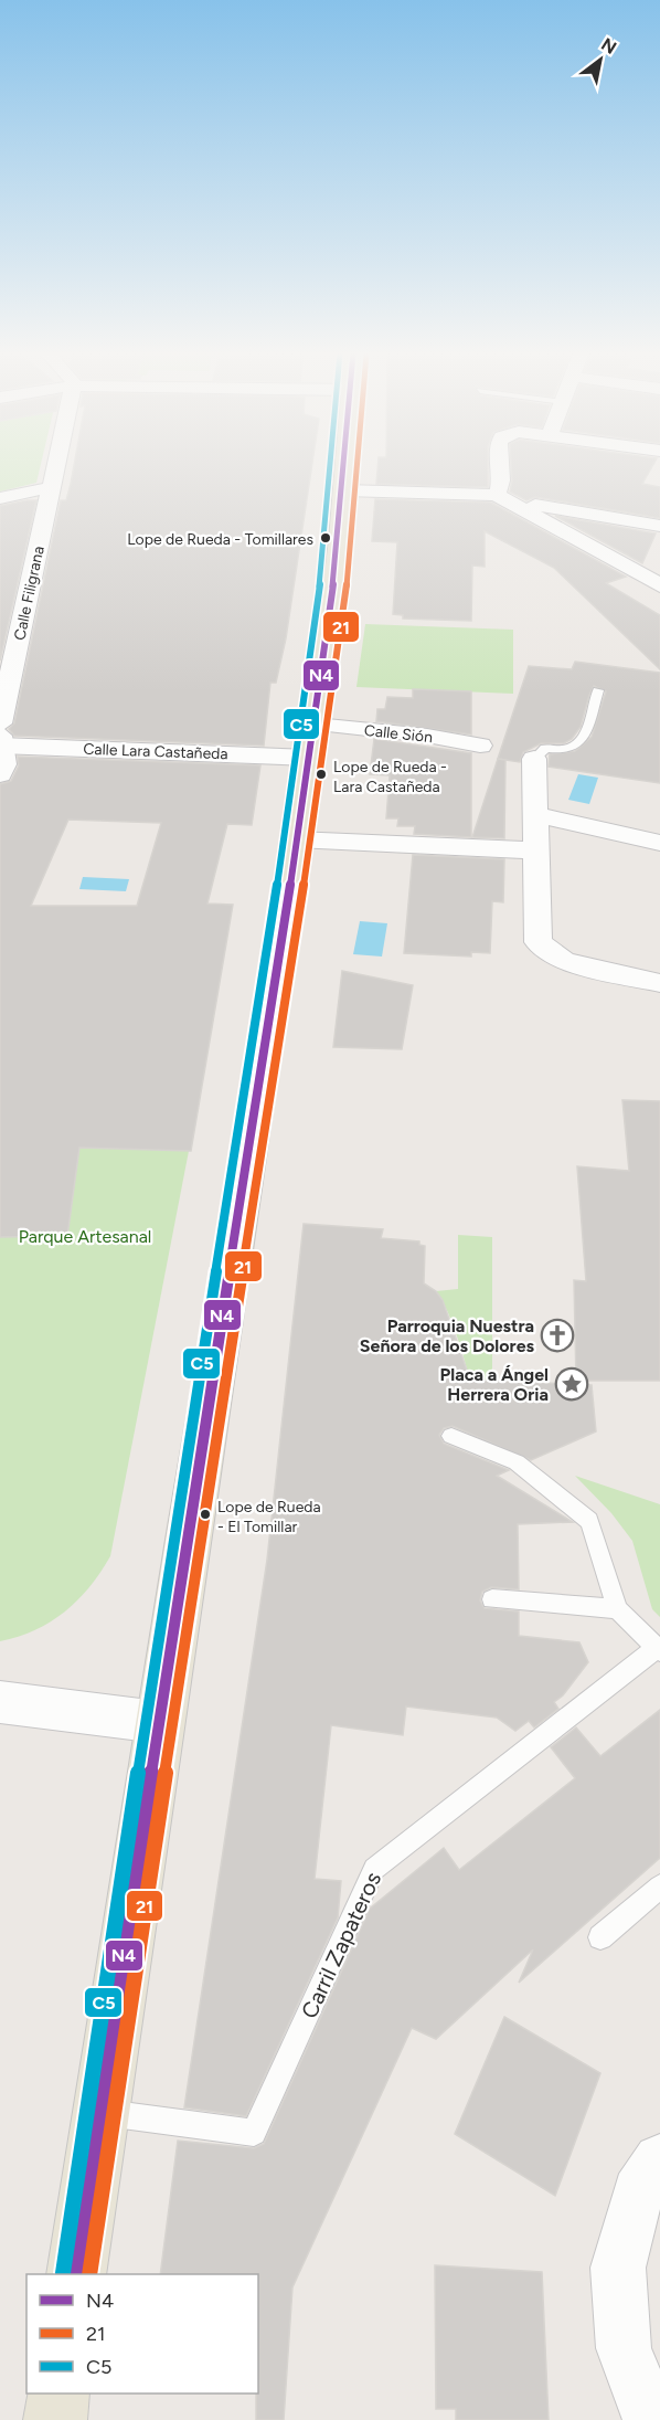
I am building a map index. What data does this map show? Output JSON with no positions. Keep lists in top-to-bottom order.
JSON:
{
  "streets": {
    "street": ["Calle Filigrana", "Calle Sión", "Calle Lara Castañeda"],
    "lane": ["Carril Zapateros"]
  },
  "crossings": [
    ["Calle Filigrana", "Calle Lara Castañeda"],
    ["Calle Sión", "Calle Lara Castañeda"]
  ],
  "parks": ["Parque Artesanal"],
  "places": {
    "other": ["Lope de Rueda - Tomillares", "Lope de Rueda - Lara Castañeda", "Lope de Rueda - El Tomillar"],
    "church": ["Parroquia Nuestra Señora de los Dolores"],
    "place": ["Placa a Ángel Herrera Oria"]
  },
  "lines": ["transit line N4", "transit line 21", "transit line C5"],
  "legend": ["N4", "21", "C5"],
  "north": "top right"
}
